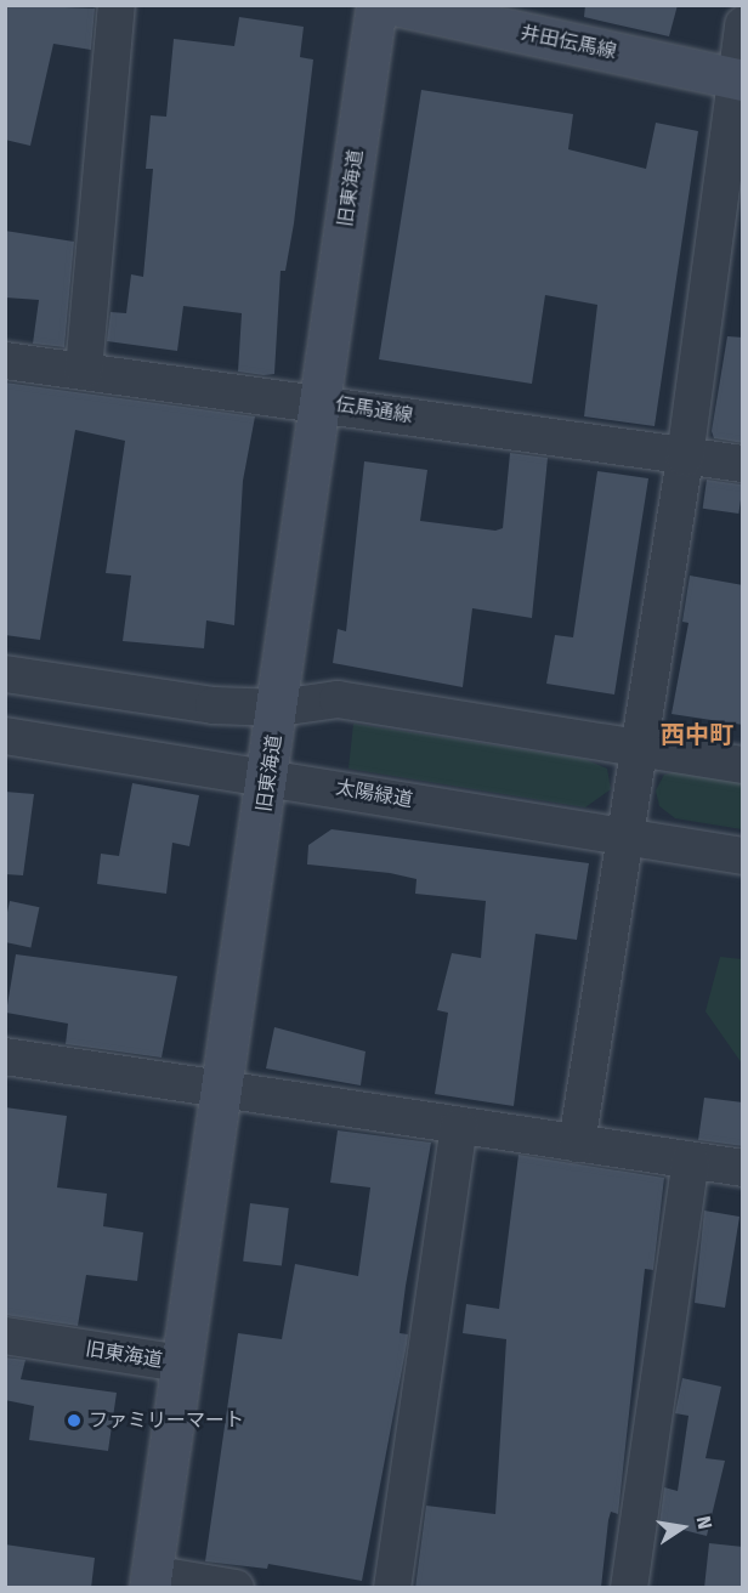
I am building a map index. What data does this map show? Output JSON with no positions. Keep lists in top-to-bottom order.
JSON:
{
  "streets": {
    "street": [
      "井田伝馬線",
      "旧東海道",
      "伝馬通線",
      "太陽緑道"
    ]
  },
  "crossings": [
    ["旧東海道", "伝馬通線"],
    ["旧東海道", "太陽緑道"]
  ],
  "districts": ["西中町"],
  "places": ["ファミリーマート"],
  "north": "right"
}
